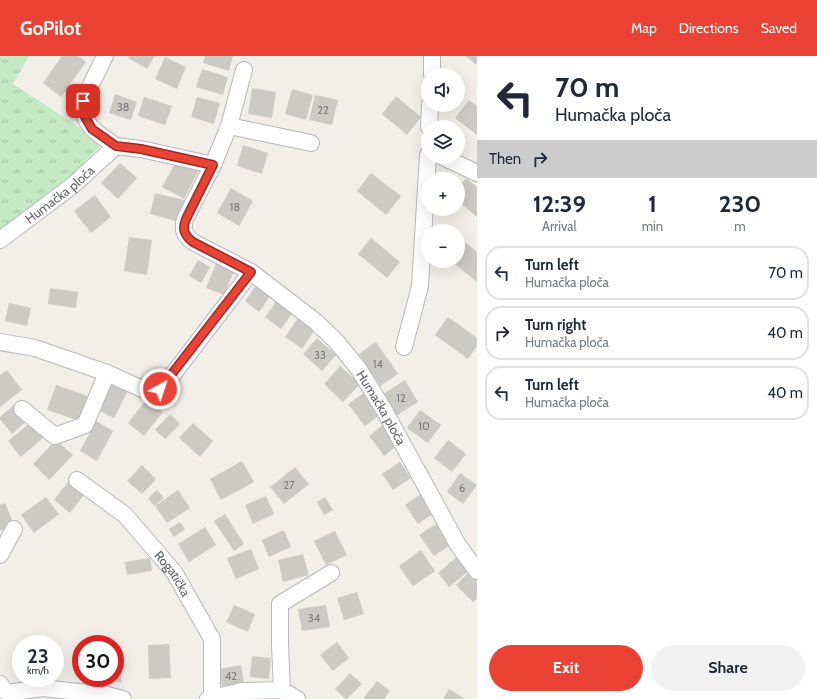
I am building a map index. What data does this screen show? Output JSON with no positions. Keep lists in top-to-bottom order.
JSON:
{
  "streets": {
    "street": ["Humačka ploča", "Rogatička"]
  },
  "house_numbers": [
    "38",
    "22",
    "18",
    "33",
    "14",
    "12",
    "10",
    "27",
    "6",
    "34",
    "42"
  ],
  "page": {
    "header": "GoPilot",
    "nav": ["Map", "Directions", "Saved"],
    "turn": ["70 m", "Humačka ploča"],
    "map_buttons": ["+", "−"],
    "then": "Then",
    "eta": [
      "12:39",
      "Arrival",
      "1",
      "min",
      "230",
      "m"
    ],
    "list": [
      {
        "name": "Turn left",
        "note": "Humačka ploča",
        "value": "70 m"
      },
      {
        "name": "Turn right",
        "note": "Humačka ploča",
        "value": "40 m"
      },
      {
        "name": "Turn left",
        "note": "Humačka ploča",
        "value": "40 m"
      }
    ],
    "speed": "23 km/h",
    "limit": "30",
    "buttons": ["Exit", "Share"]
  }
}
